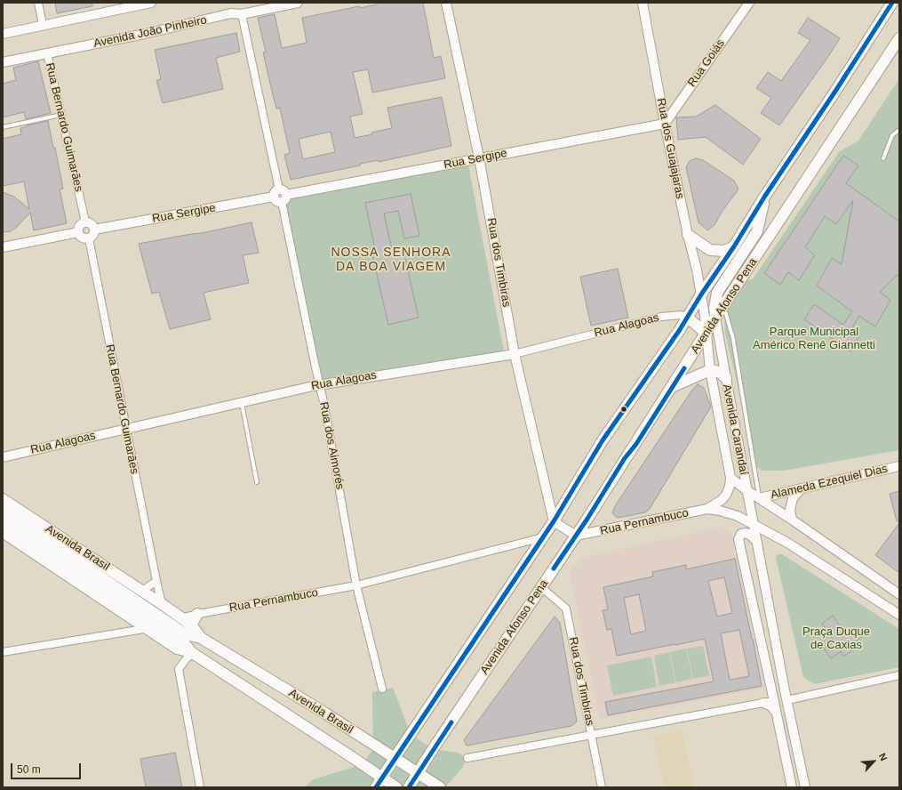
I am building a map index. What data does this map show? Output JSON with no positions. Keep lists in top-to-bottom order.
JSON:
{
  "streets": {
    "main road": ["Avenida Afonso Pena", "Avenida Brasil"],
    "street": [
      "Avenida João Pinheiro",
      "Rua Goiás",
      "Rua Bernardo Guimarães",
      "Rua dos Guajajaras",
      "Rua Sergipe",
      "Rua dos Timbiras",
      "Rua Alagoas",
      "Avenida Carandaí",
      "Rua dos Aimorés",
      "Alameda Ezequiel Dias",
      "Rua Pernambuco"
    ]
  },
  "crossings": [
    ["Avenida João Pinheiro", "Rua Bernardo Guimarães"],
    ["Avenida João Pinheiro", "Rua dos Aimorés"],
    ["Rua Goiás", "Rua dos Guajajaras"],
    ["Rua Goiás", "Rua Sergipe"],
    ["Rua Bernardo Guimarães", "Rua Sergipe"],
    ["Rua Bernardo Guimarães", "Rua Alagoas"],
    ["Rua Bernardo Guimarães", "Avenida Brasil"],
    ["Rua dos Guajajaras", "Rua Sergipe"],
    ["Rua dos Guajajaras", "Avenida Afonso Pena"],
    ["Rua dos Guajajaras", "Avenida Carandaí"],
    ["Rua Sergipe", "Rua dos Timbiras"],
    ["Rua Sergipe", "Rua dos Aimorés"],
    ["Rua dos Timbiras", "Avenida Afonso Pena"],
    ["Rua dos Timbiras", "Rua Alagoas"],
    ["Avenida Afonso Pena", "Rua Alagoas"],
    ["Avenida Afonso Pena", "Avenida Carandaí"],
    ["Avenida Afonso Pena", "Rua Pernambuco"],
    ["Avenida Afonso Pena", "Avenida Brasil"],
    ["Rua Alagoas", "Rua dos Aimorés"],
    ["Avenida Carandaí", "Rua Pernambuco"],
    ["Rua dos Aimorés", "Rua Pernambuco"],
    ["Rua Pernambuco", "Avenida Brasil"]
  ],
  "districts": ["NOSSA SENHORA DA BOA VIAGEM"],
  "parks": ["Parque Municipal Américo Renê Giannetti", "Praça Duque de Caxias"],
  "scale_bar": "50 m",
  "north": "top right"
}
